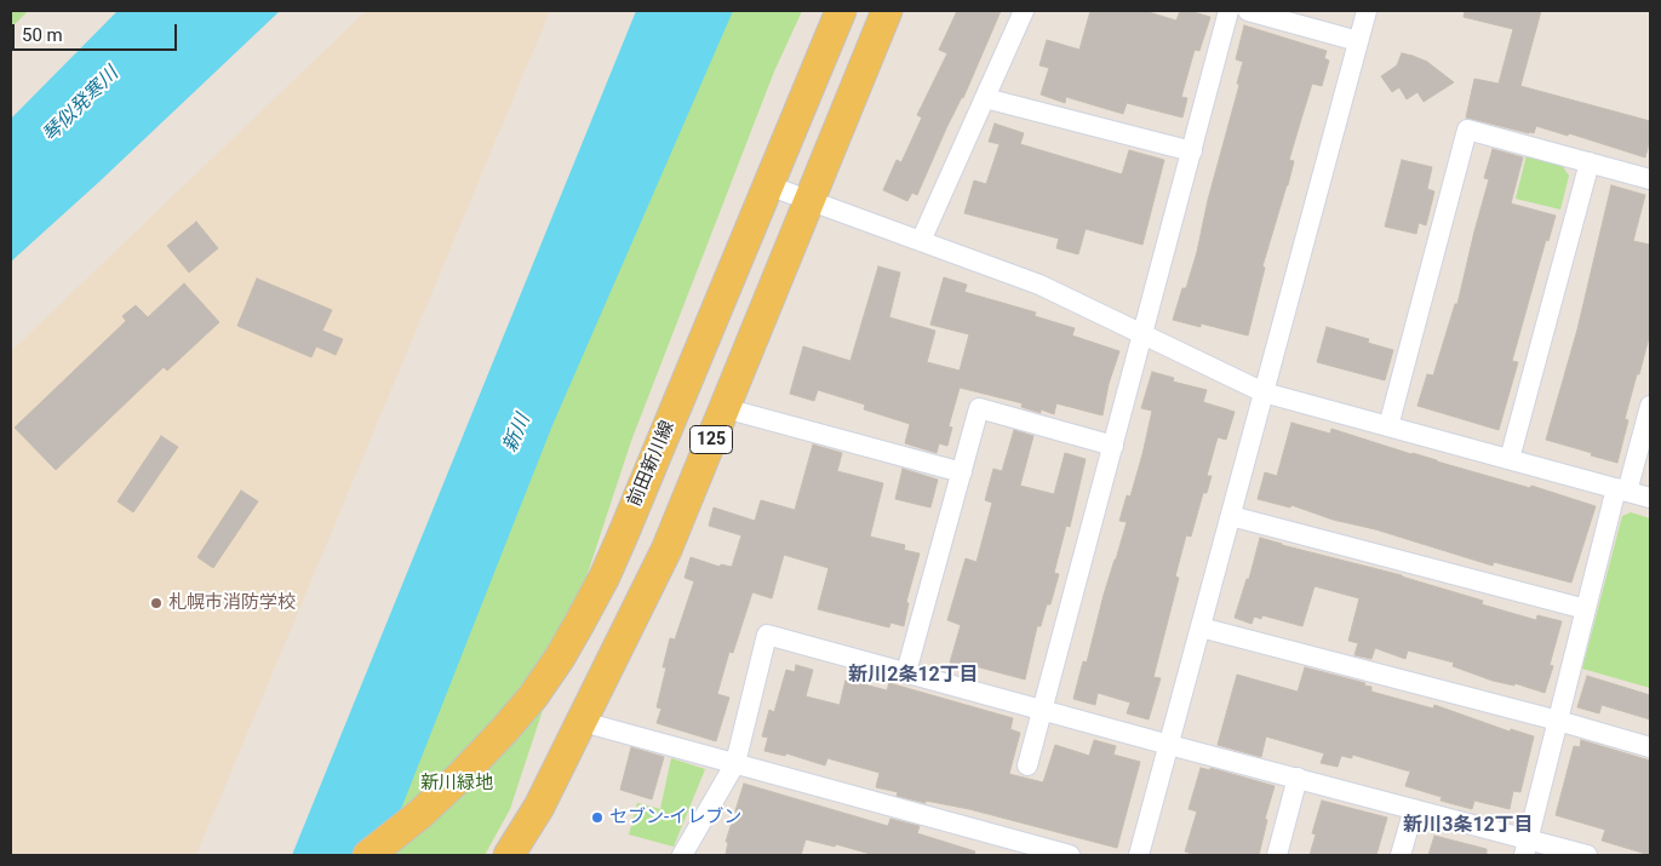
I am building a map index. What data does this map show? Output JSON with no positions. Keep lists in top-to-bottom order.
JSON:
{
  "streets": {
    "main road": ["125", "前田新川線"]
  },
  "districts": ["新川2条12丁目", "新川3条12丁目"],
  "water": ["琴似発寒川", "新川"],
  "parks": ["新川緑地"],
  "places": ["札幌市消防学校", "セブン-イレブン"],
  "scale_bar": "50 m"
}
